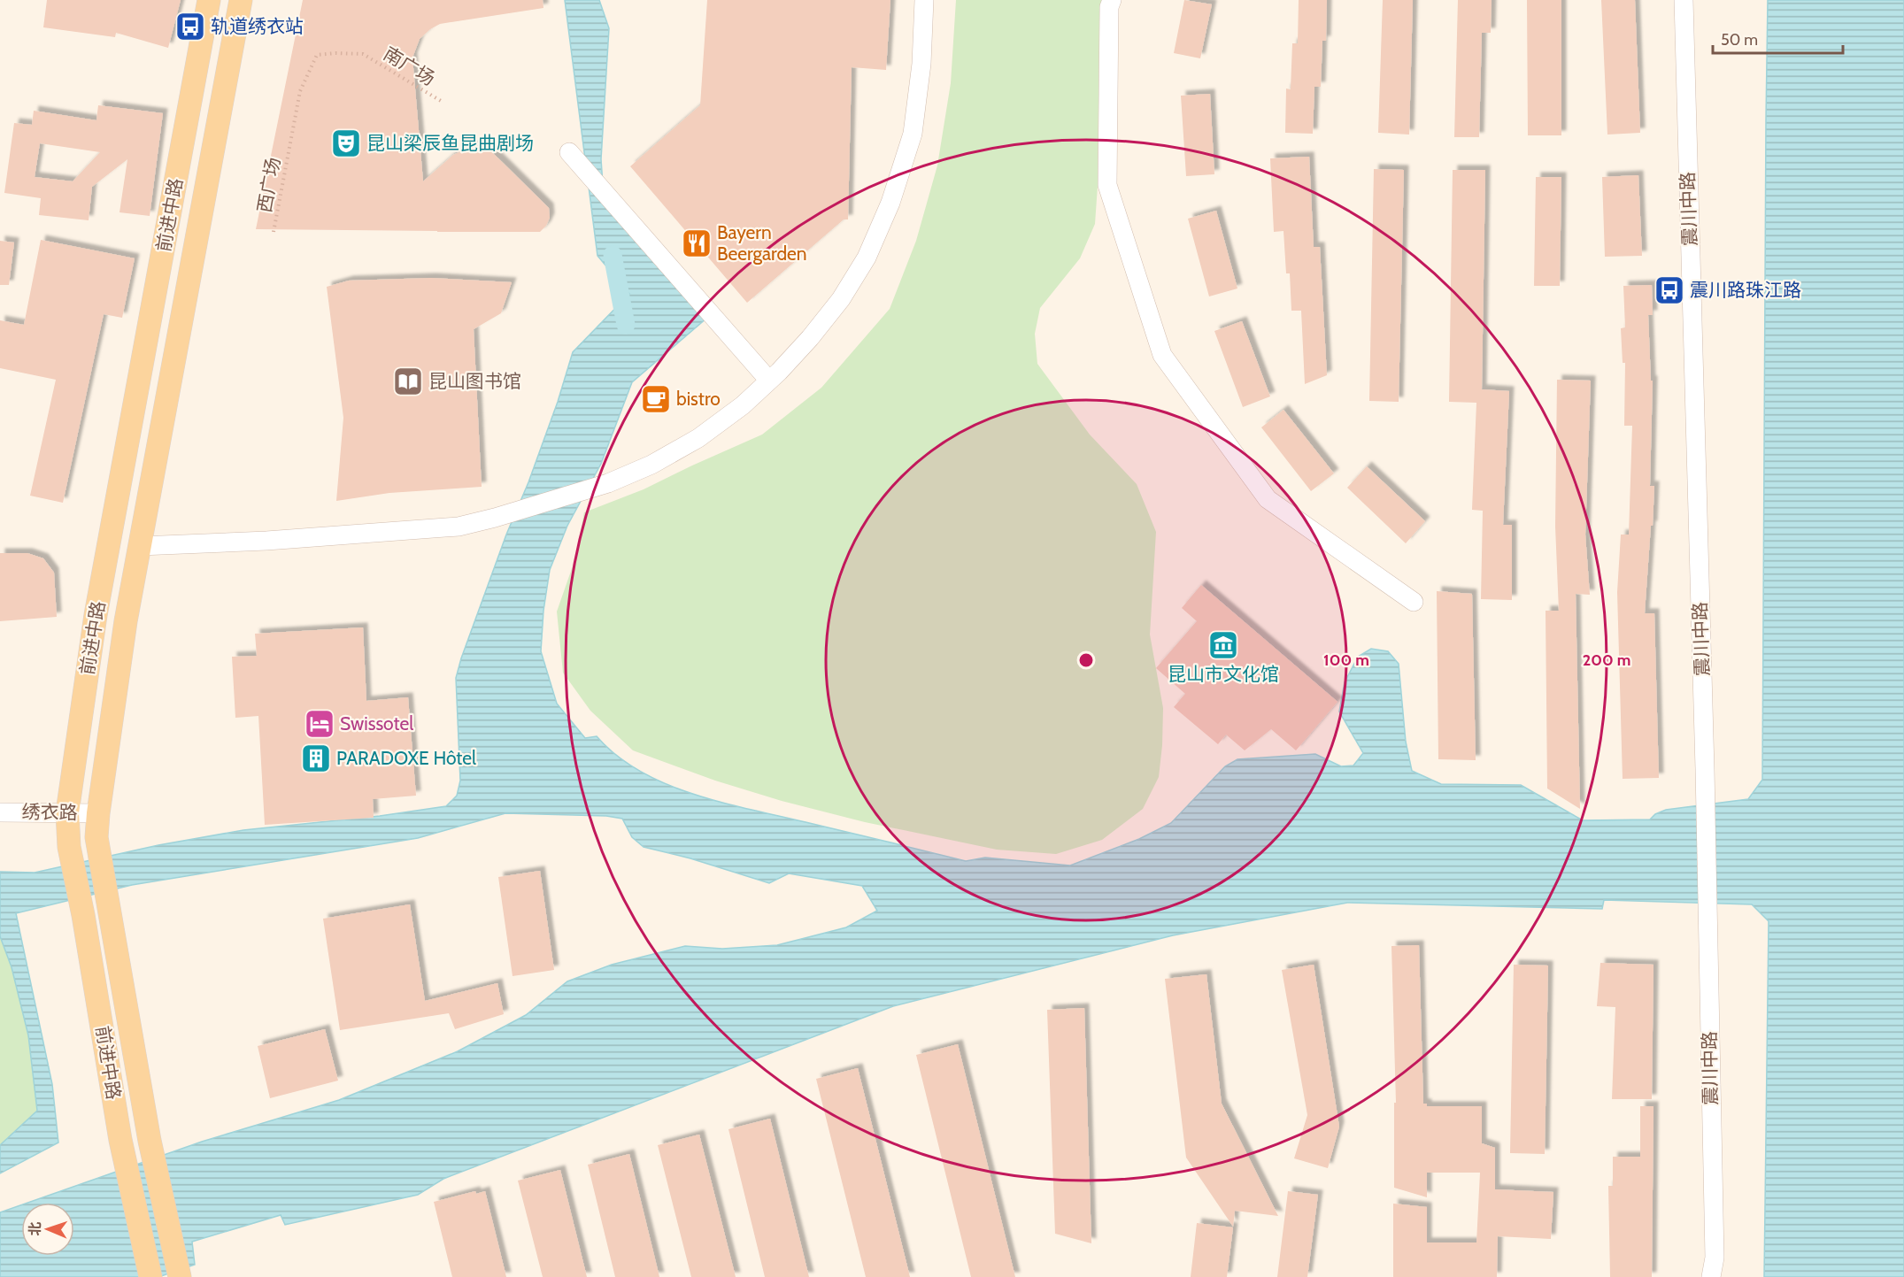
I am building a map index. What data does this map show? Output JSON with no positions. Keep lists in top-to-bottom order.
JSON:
{
  "streets": {
    "main road": ["前进中路"],
    "street": ["震川中路", "绣衣路"],
    "path": ["南广场", "西广场"]
  },
  "crossings": [
    ["南广场", "西广场"],
    ["前进中路", "绣衣路"]
  ],
  "places": {
    "bus stop": ["轨道绣衣站", "震川路珠江路"],
    "theatre": ["昆山梁辰鱼昆曲剧场"],
    "restaurant": ["Bayern Beergarden"],
    "library": ["昆山图书馆"],
    "cafe": ["bistro"],
    "museum": ["昆山市文化馆"],
    "hotel": ["Swissotel"],
    "building": ["PARADOXE Hôtel"]
  },
  "scale_bar": "50 m",
  "north": "left",
  "rings": ["100 m", "200 m"]
}
